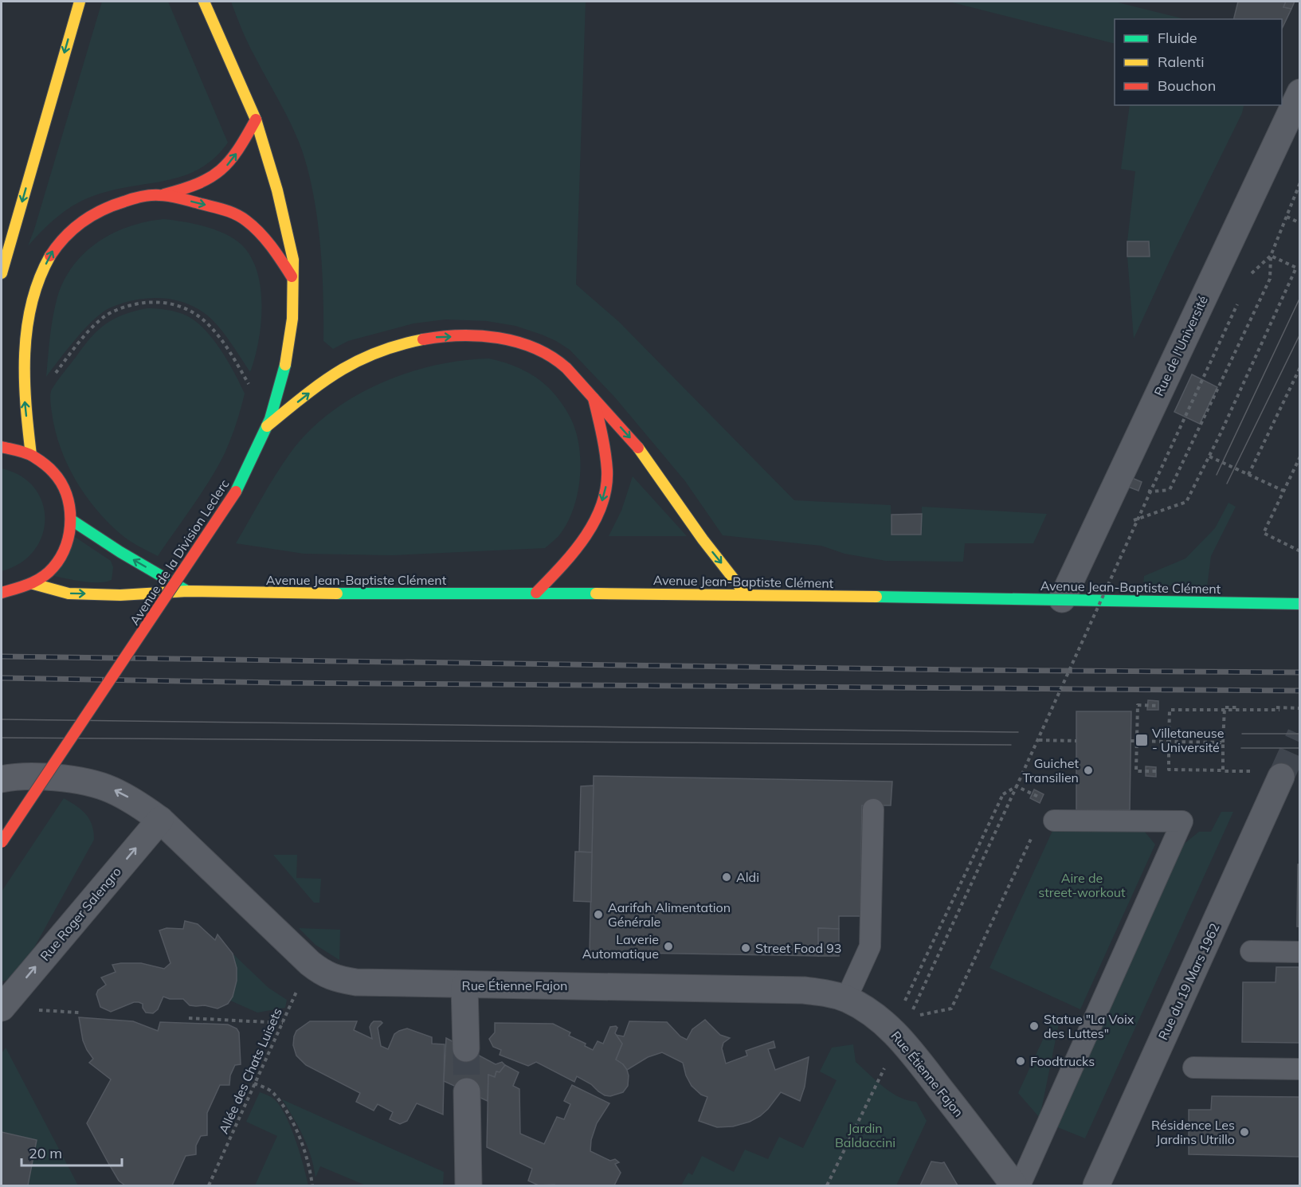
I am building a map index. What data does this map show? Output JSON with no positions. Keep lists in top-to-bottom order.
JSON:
{
  "streets": {
    "street": [
      "Rue de l'Université",
      "Avenue de la Division Leclerc",
      "Avenue Jean-Baptiste Clément",
      "Rue Roger Salengro",
      "Rue du 19 Mars 1962",
      "Rue Étienne Fajon"
    ],
    "path": ["Allée des Chats Luisets"]
  },
  "crossings": [
    ["Rue de l'Université", "Avenue Jean-Baptiste Clément"],
    ["Rue Roger Salengro", "Rue Étienne Fajon"],
    ["Rue Étienne Fajon", "Allée des Chats Luisets"]
  ],
  "one_way": ["Rue Roger Salengro"],
  "parks": ["Aire de street-workout", "Jardin Baldaccini"],
  "places": {
    "transit": ["Villetaneuse - Université"],
    "other": [
      "Guichet Transilien",
      "Aldi",
      "Aarifah Alimentation Générale",
      "Laverie Automatique",
      "Street Food 93",
      "Statue \"La Voix des Luttes\"",
      "Foodtrucks",
      "Résidence Les Jardins Utrillo"
    ]
  },
  "legend": ["Fluide", "Ralenti", "Bouchon"],
  "scale_bar": "20 m"
}
